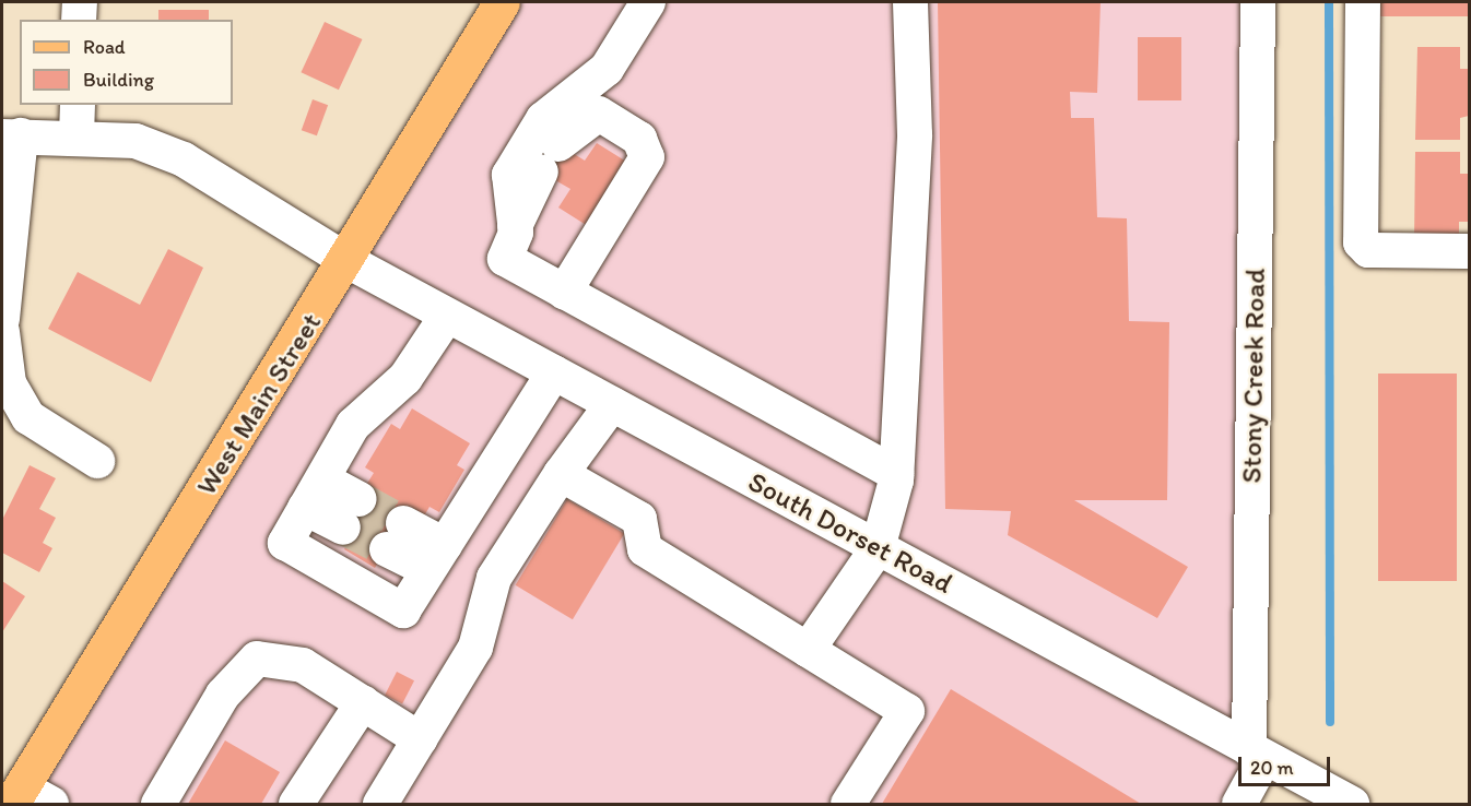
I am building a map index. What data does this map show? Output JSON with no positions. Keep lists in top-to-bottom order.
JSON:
{
  "streets": {
    "main road": ["West Main Street"],
    "street": ["Stony Creek Road", "South Dorset Road"]
  },
  "crossings": [
    ["Stony Creek Road", "South Dorset Road"],
    ["West Main Street", "South Dorset Road"]
  ],
  "legend": ["Road", "Building"],
  "scale_bar": "20 m"
}
